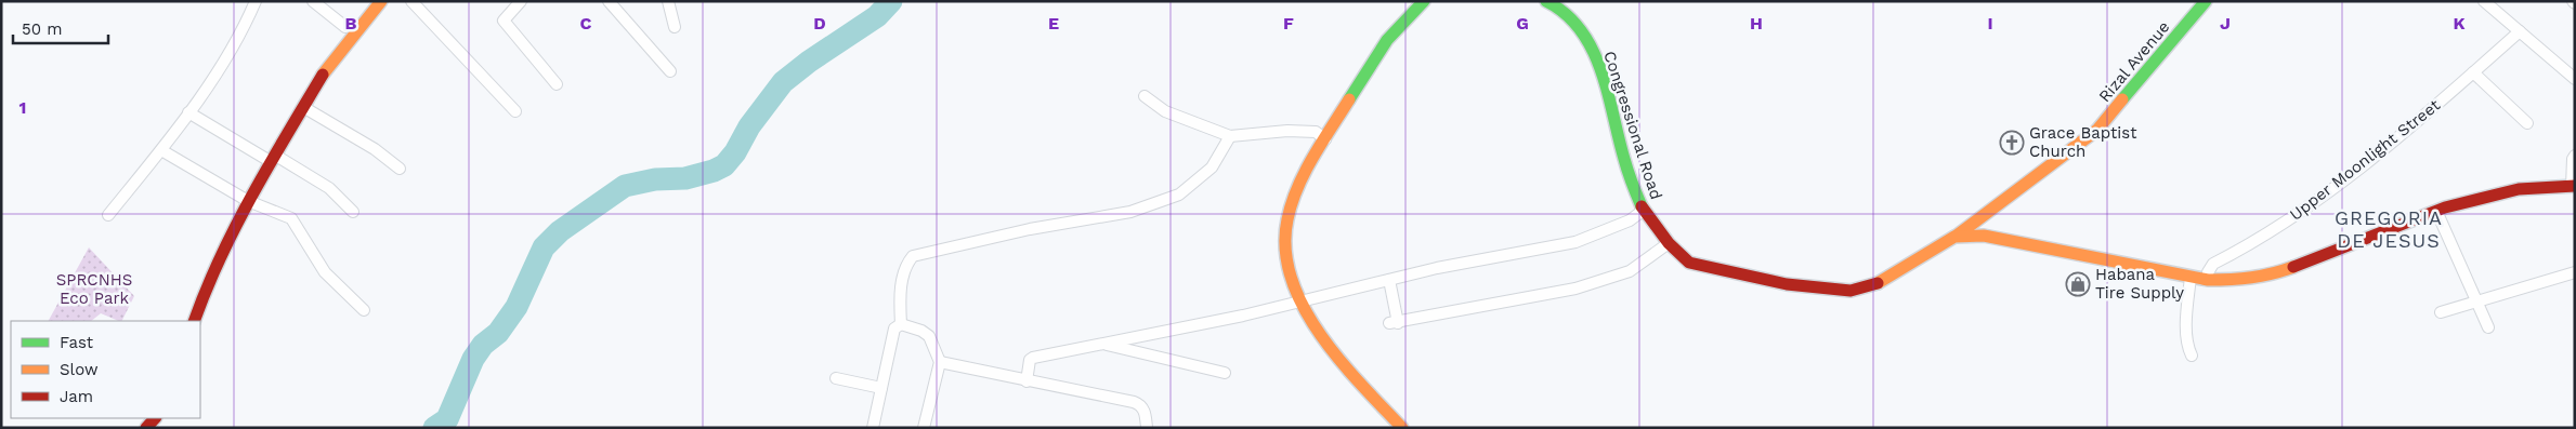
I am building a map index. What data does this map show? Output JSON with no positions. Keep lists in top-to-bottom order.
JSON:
{
  "streets": {
    "main road": ["Rizal Avenue", "Congressional Road"],
    "street": ["Upper Moonlight Street"]
  },
  "crossings": [
    ["Rizal Avenue", "Congressional Road"],
    ["Congressional Road", "Upper Moonlight Street"]
  ],
  "districts": ["GREGORIA DE JESUS"],
  "parks": ["SPRCNHS Eco Park"],
  "places": {
    "church": ["Grace Baptist Church"],
    "shop": ["Habana Tire Supply"]
  },
  "legend": ["Fast", "Slow", "Jam"],
  "scale_bar": "50 m",
  "grid": {
    "columns": [
      "B",
      "C",
      "D",
      "E",
      "F",
      "G",
      "H",
      "I",
      "J",
      "K"
    ],
    "rows": ["1"]
  }
}
